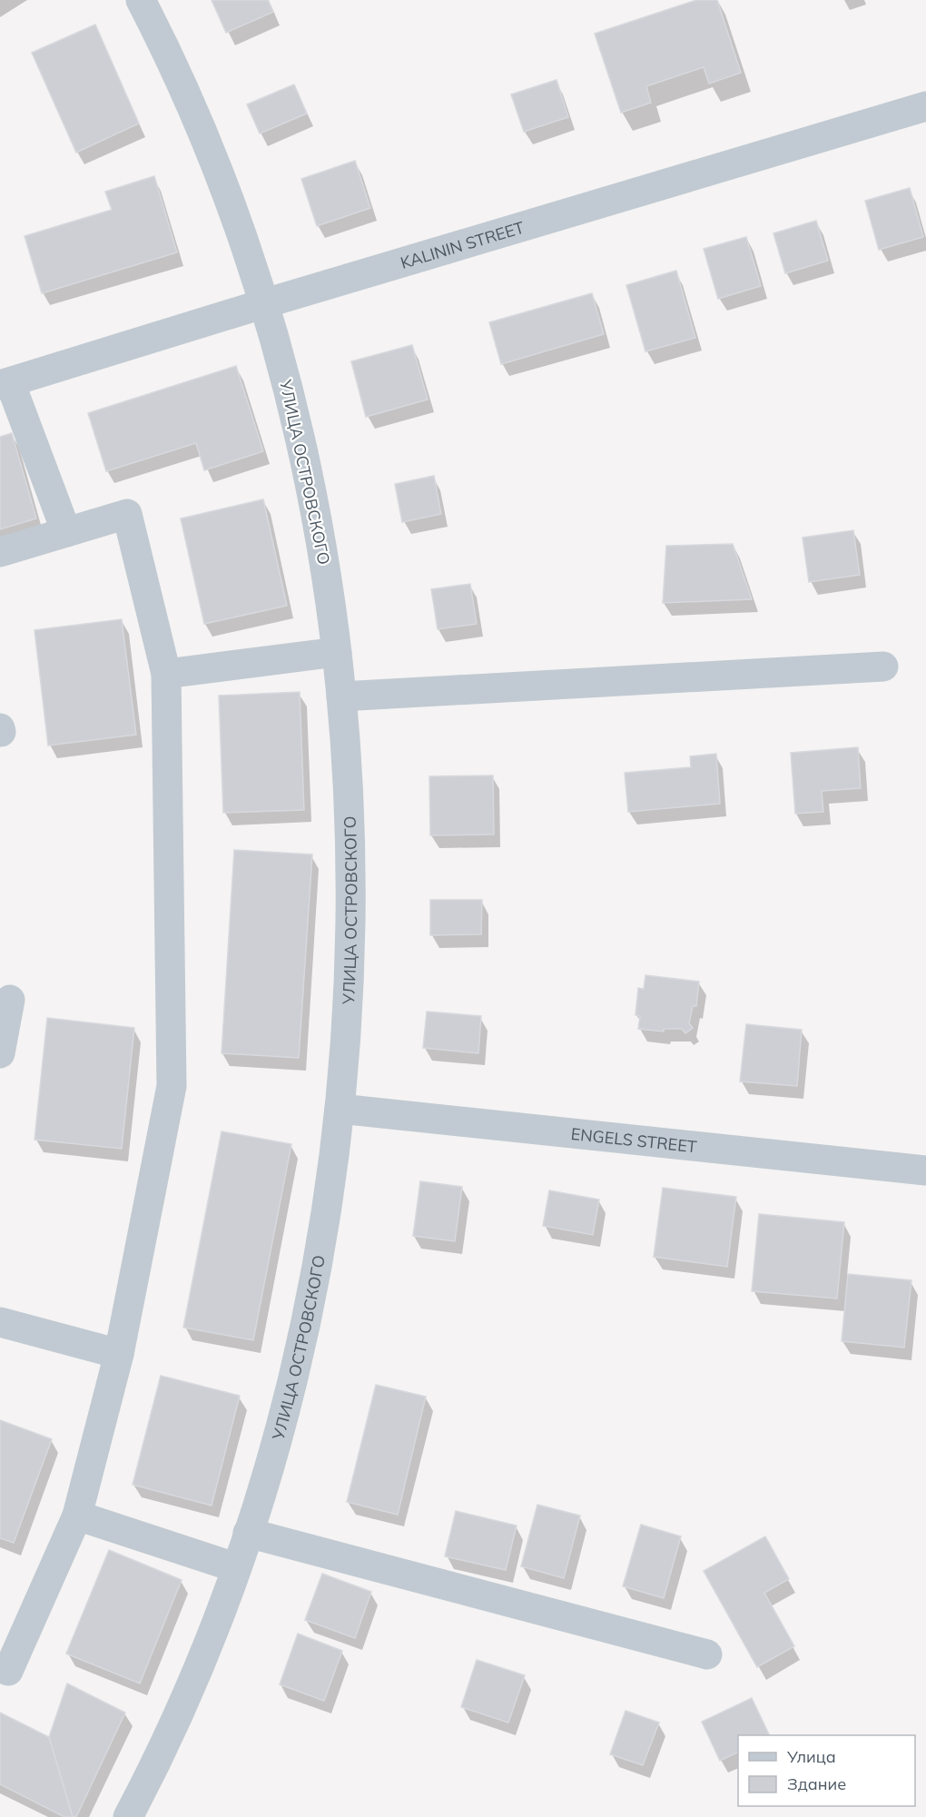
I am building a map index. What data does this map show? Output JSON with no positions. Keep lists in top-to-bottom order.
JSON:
{
  "streets": {
    "street": ["KALININ STREET", "УЛИЦА ОСТРОВСКОГО", "ENGELS STREET"]
  },
  "crossings": [
    ["KALININ STREET", "УЛИЦА ОСТРОВСКОГО"],
    ["УЛИЦА ОСТРОВСКОГО", "ENGELS STREET"]
  ],
  "legend": ["Улица", "Здание"]
}
